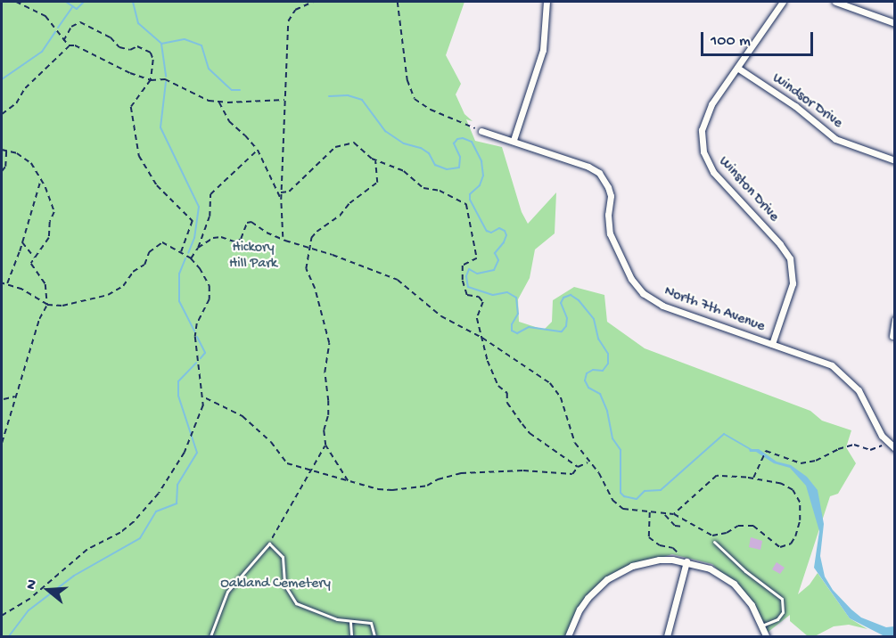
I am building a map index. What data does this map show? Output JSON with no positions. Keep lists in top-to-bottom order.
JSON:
{
  "streets": {
    "street": ["Windsor Drive", "Winston Drive", "North 7th Avenue"]
  },
  "crossings": [
    ["Windsor Drive", "Winston Drive"],
    ["Winston Drive", "North 7th Avenue"]
  ],
  "parks": ["Hickory Hill Park", "Oakland Cemetery"],
  "scale_bar": "100 m",
  "north": "left"
}
